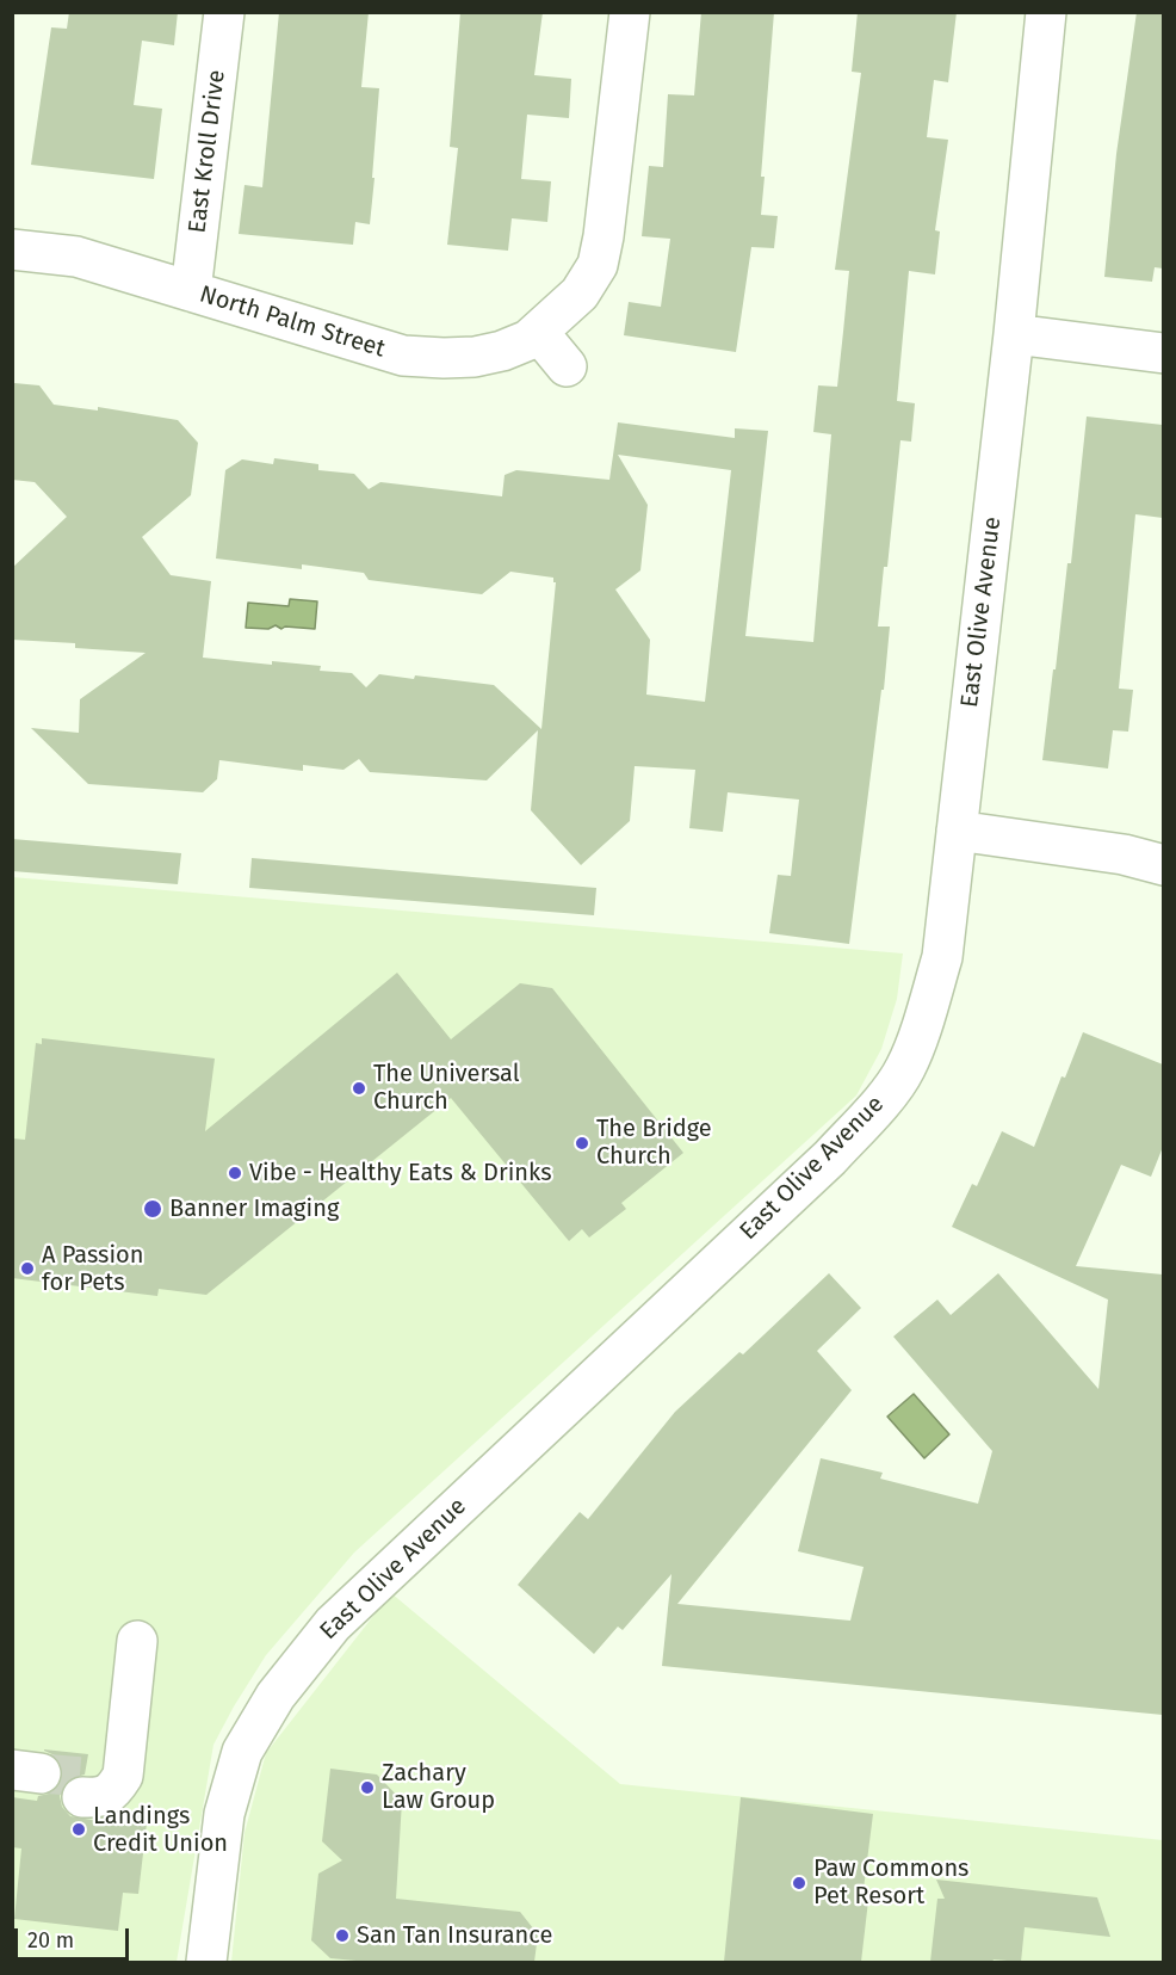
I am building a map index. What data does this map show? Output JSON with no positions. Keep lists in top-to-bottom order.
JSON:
{
  "streets": {
    "street": ["East Kroll Drive", "North Palm Street", "East Olive Avenue"]
  },
  "crossings": [
    ["East Kroll Drive", "North Palm Street"]
  ],
  "places": [
    "The Universal Church",
    "The Bridge Church",
    "Vibe - Healthy Eats & Drinks",
    "Banner Imaging",
    "A Passion for Pets",
    "Zachary Law Group",
    "Landings Credit Union",
    "Paw Commons Pet Resort",
    "San Tan Insurance"
  ],
  "scale_bar": "20 m"
}
